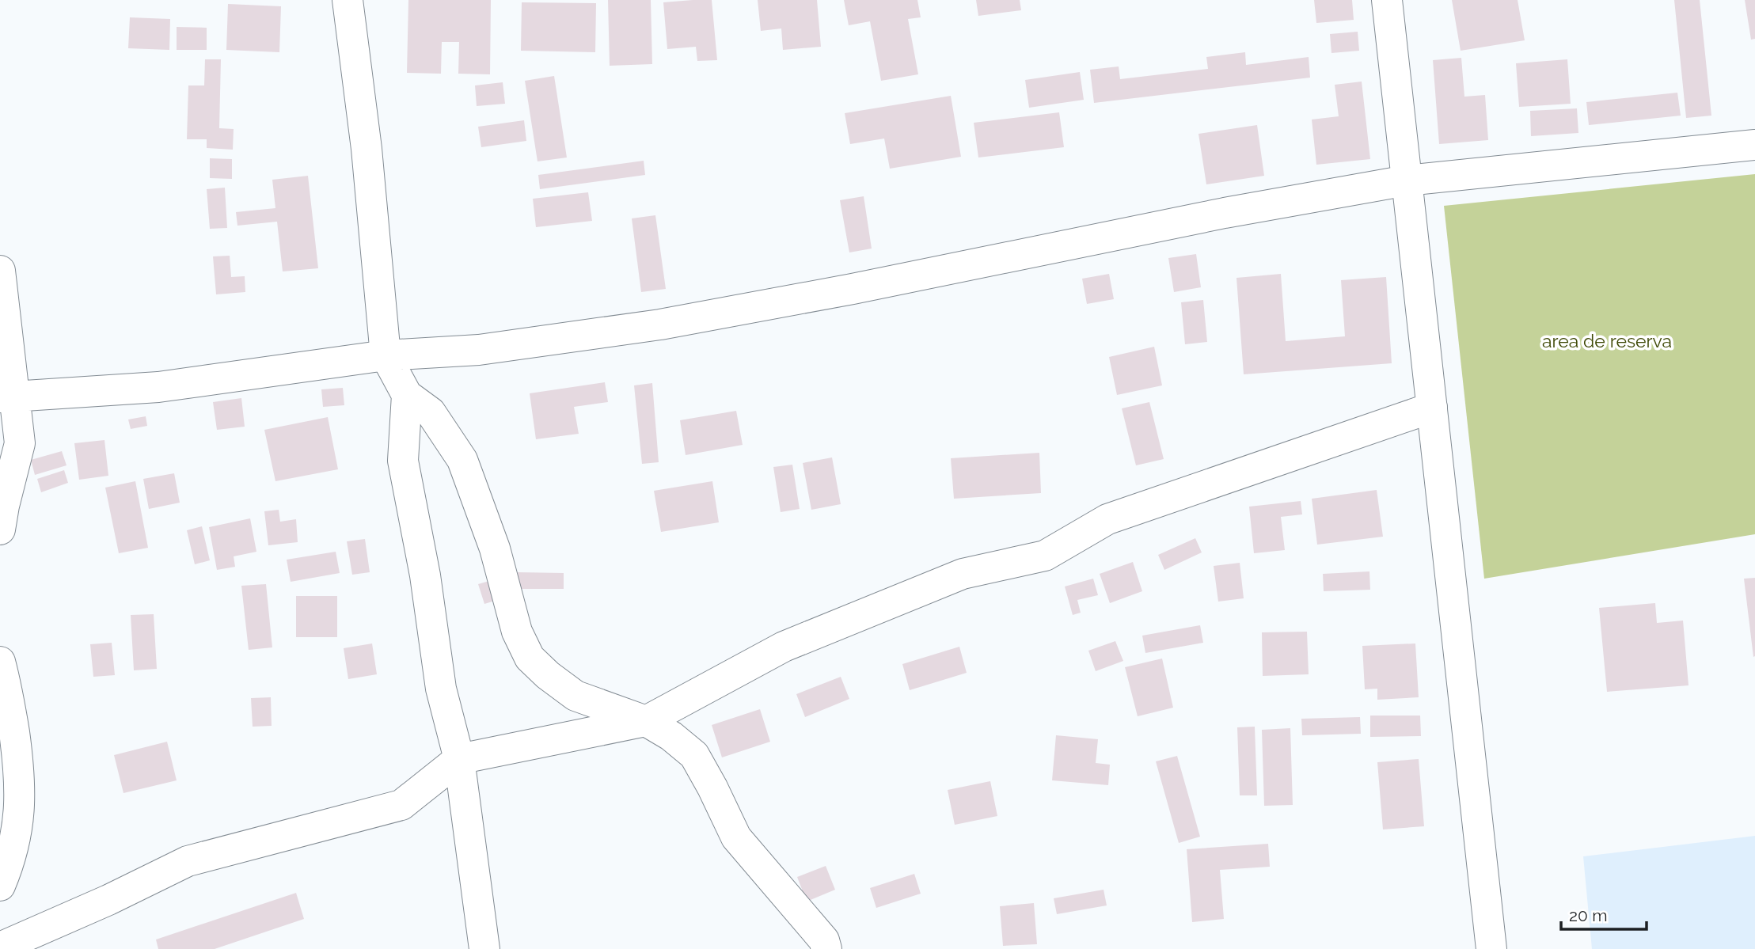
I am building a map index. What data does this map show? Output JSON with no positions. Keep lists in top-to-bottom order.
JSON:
{
  "parks": ["area de reserva"],
  "scale_bar": "20 m"
}
